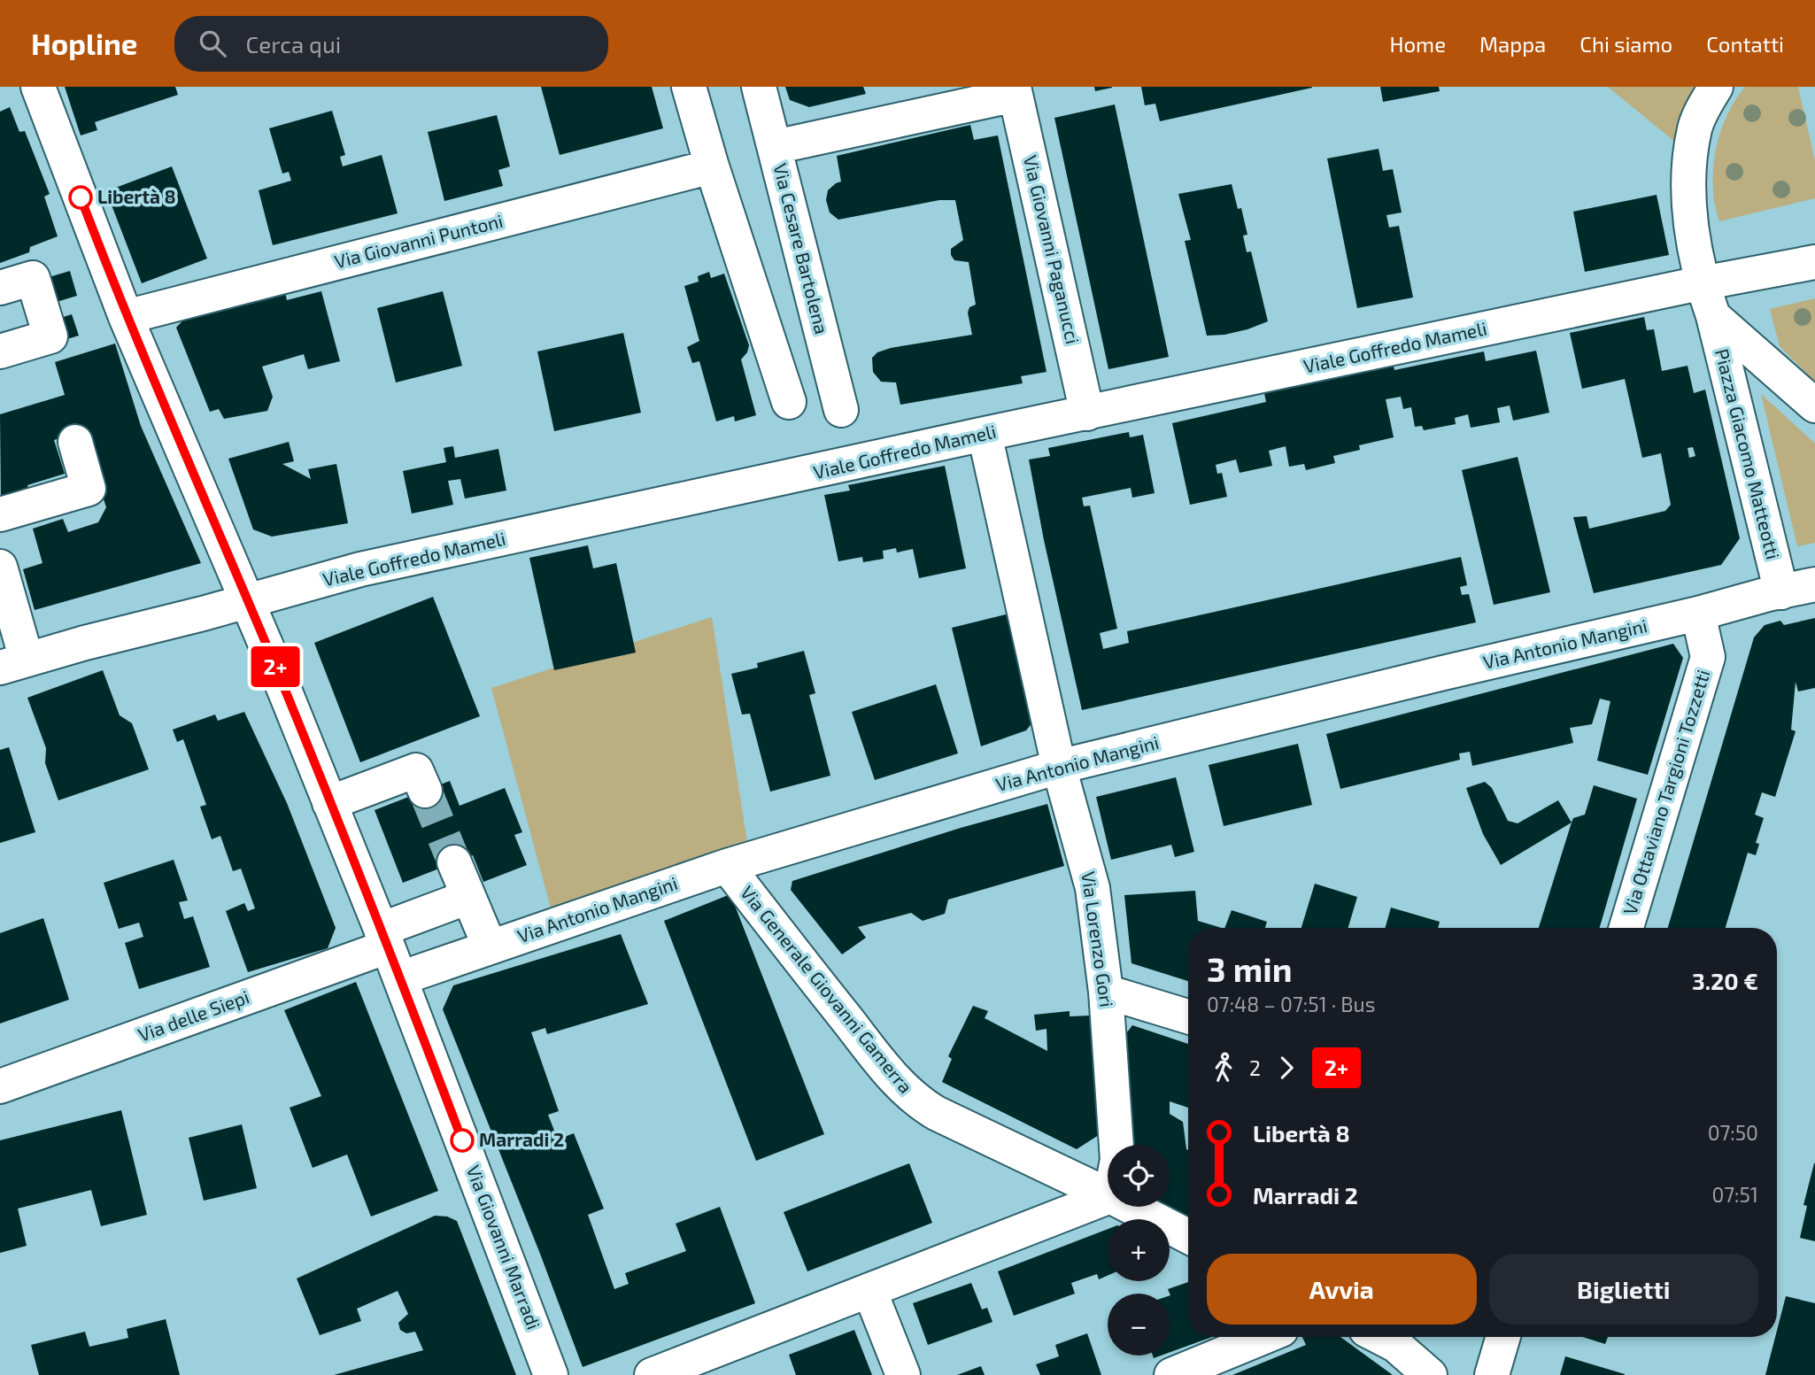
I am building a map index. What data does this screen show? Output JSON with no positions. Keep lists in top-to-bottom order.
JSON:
{
  "streets": {
    "street": [
      "Via Giovanni Puntoni",
      "Via Cesare Bartolena",
      "Via Giovanni Paganucci",
      "Viale Goffredo Mameli",
      "Piazza Giacomo Matteotti",
      "Via Antonio Mangini",
      "Via Ottaviano Targioni Tozzetti",
      "Via Lorenzo Gori",
      "Via Generale Giovanni Gamerra",
      "Via delle Siepi",
      "Via Giovanni Marradi"
    ]
  },
  "crossings": [
    ["Via Giovanni Puntoni", "Via Giovanni Marradi"],
    ["Via Giovanni Paganucci", "Viale Goffredo Mameli"],
    ["Viale Goffredo Mameli", "Piazza Giacomo Matteotti"],
    ["Viale Goffredo Mameli", "Via Lorenzo Gori"],
    ["Viale Goffredo Mameli", "Via Giovanni Marradi"],
    ["Piazza Giacomo Matteotti", "Via Antonio Mangini"],
    ["Via Antonio Mangini", "Via Ottaviano Targioni Tozzetti"],
    ["Via Antonio Mangini", "Via Lorenzo Gori"],
    ["Via Antonio Mangini", "Via Generale Giovanni Gamerra"],
    ["Via Antonio Mangini", "Via Giovanni Marradi"],
    ["Via delle Siepi", "Via Giovanni Marradi"]
  ],
  "places": ["Libertà 8", "Marradi 2"],
  "lines": ["bus line 2+"],
  "page": {
    "header": "Hopline",
    "search": "Cerca qui",
    "nav": [
      "Home",
      "Mappa",
      "Chi siamo",
      "Contatti"
    ],
    "on_map": "2+",
    "heading": ["3 min", "07:48 – 07:51 · Bus", "3.20 €"],
    "legs": ["2", "2+"],
    "list": [
      {
        "name": "Libertà 8",
        "value": "07:50"
      },
      {
        "name": "Marradi 2",
        "value": "07:51"
      }
    ],
    "map_buttons": ["+", "−"],
    "buttons": ["Avvia", "Biglietti"]
  }
}
